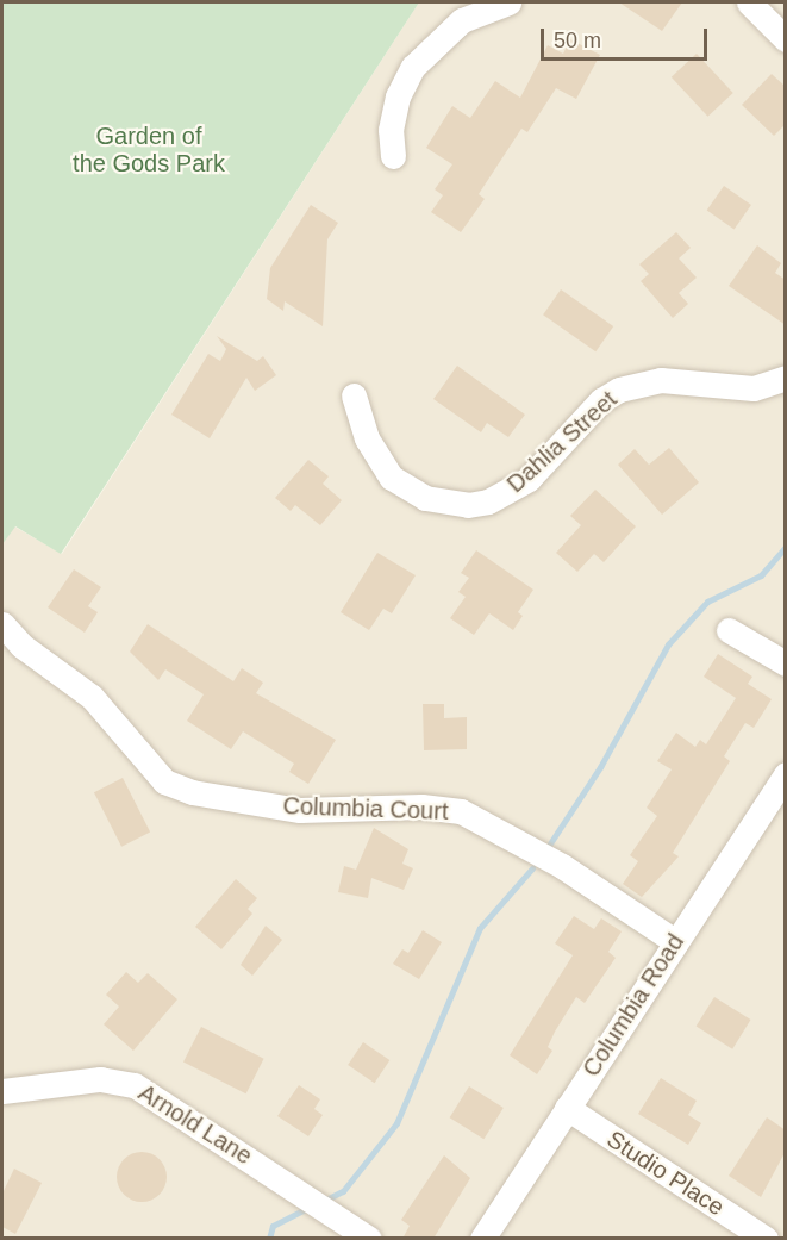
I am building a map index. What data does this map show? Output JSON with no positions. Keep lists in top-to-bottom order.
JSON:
{
  "streets": {
    "street": [
      "Dahlia Street",
      "Columbia Court",
      "Columbia Road",
      "Arnold Lane",
      "Studio Place"
    ]
  },
  "crossings": [
    ["Columbia Court", "Columbia Road"],
    ["Columbia Road", "Studio Place"]
  ],
  "parks": ["Garden of the Gods Park"],
  "scale_bar": "50 m"
}
